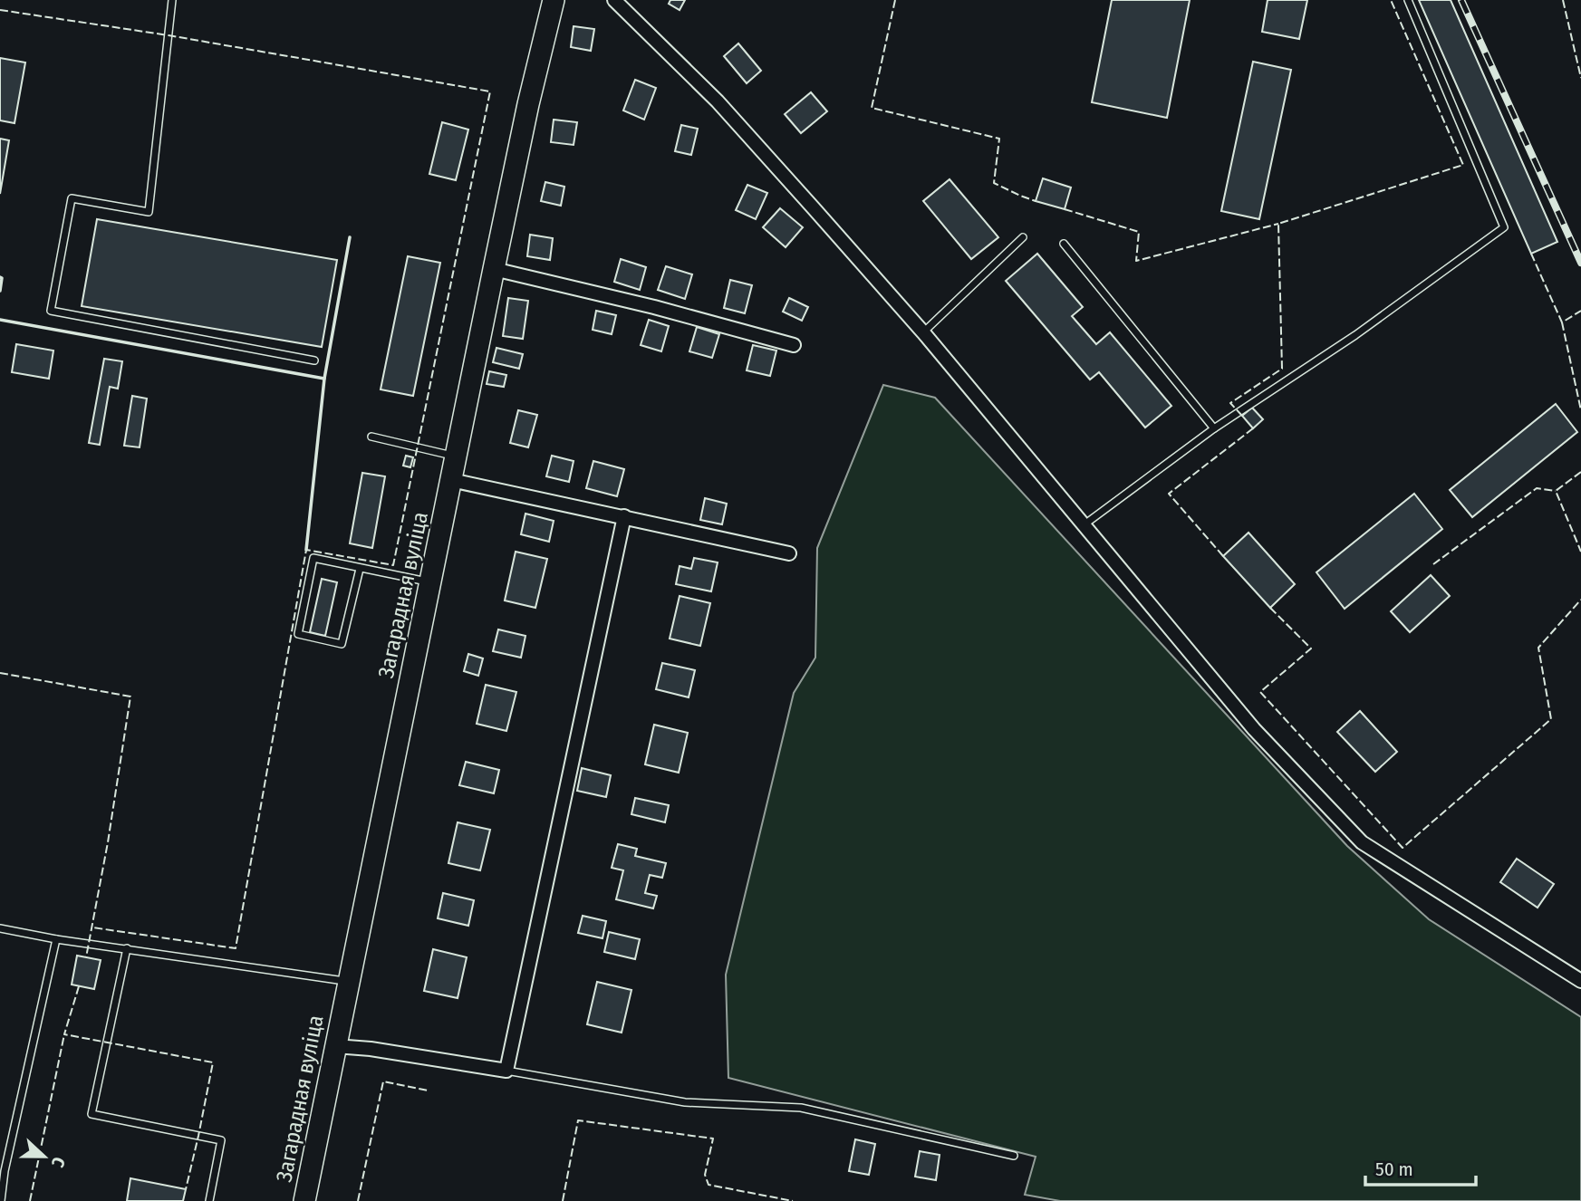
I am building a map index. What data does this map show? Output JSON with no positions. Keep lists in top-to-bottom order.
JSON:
{
  "streets": {
    "main road": ["Загарадная вуліца"]
  },
  "scale_bar": "50 m",
  "north": "right"
}
